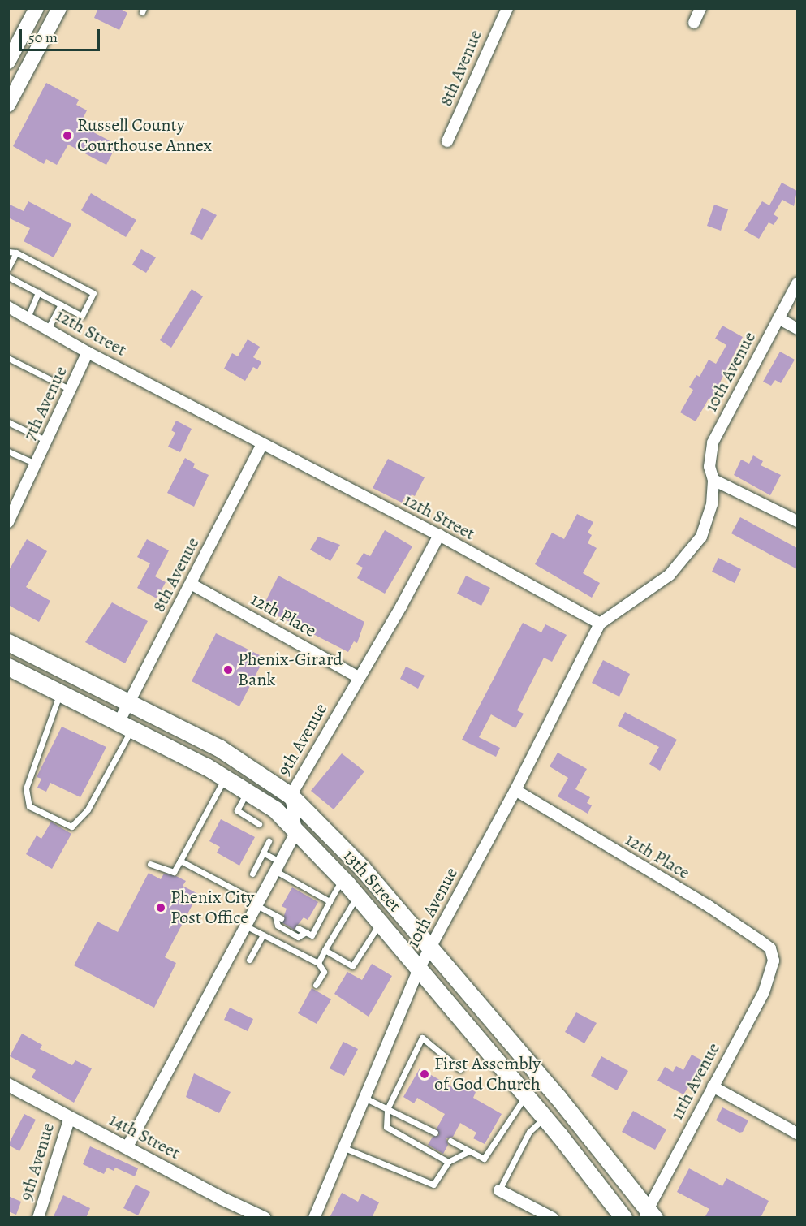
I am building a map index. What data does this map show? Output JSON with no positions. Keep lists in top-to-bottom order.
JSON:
{
  "streets": {
    "main road": ["13th Street"],
    "street": [
      "8th Avenue",
      "12th Street",
      "10th Avenue",
      "7th Avenue",
      "12th Place",
      "9th Avenue",
      "11th Avenue",
      "14th Street"
    ]
  },
  "crossings": [
    ["8th Avenue", "12th Street"],
    ["8th Avenue", "12th Place"],
    ["8th Avenue", "13th Street"],
    ["12th Street", "10th Avenue"],
    ["12th Street", "7th Avenue"],
    ["12th Street", "9th Avenue"],
    ["10th Avenue", "12th Place"],
    ["10th Avenue", "13th Street"],
    ["12th Place", "9th Avenue"],
    ["12th Place", "11th Avenue"],
    ["9th Avenue", "13th Street"],
    ["9th Avenue", "14th Street"],
    ["13th Street", "11th Avenue"]
  ],
  "places": [
    "Russell County Courthouse Annex",
    "Phenix-Girard Bank",
    "Phenix City Post Office",
    "First Assembly of God Church"
  ],
  "scale_bar": "50 m"
}
